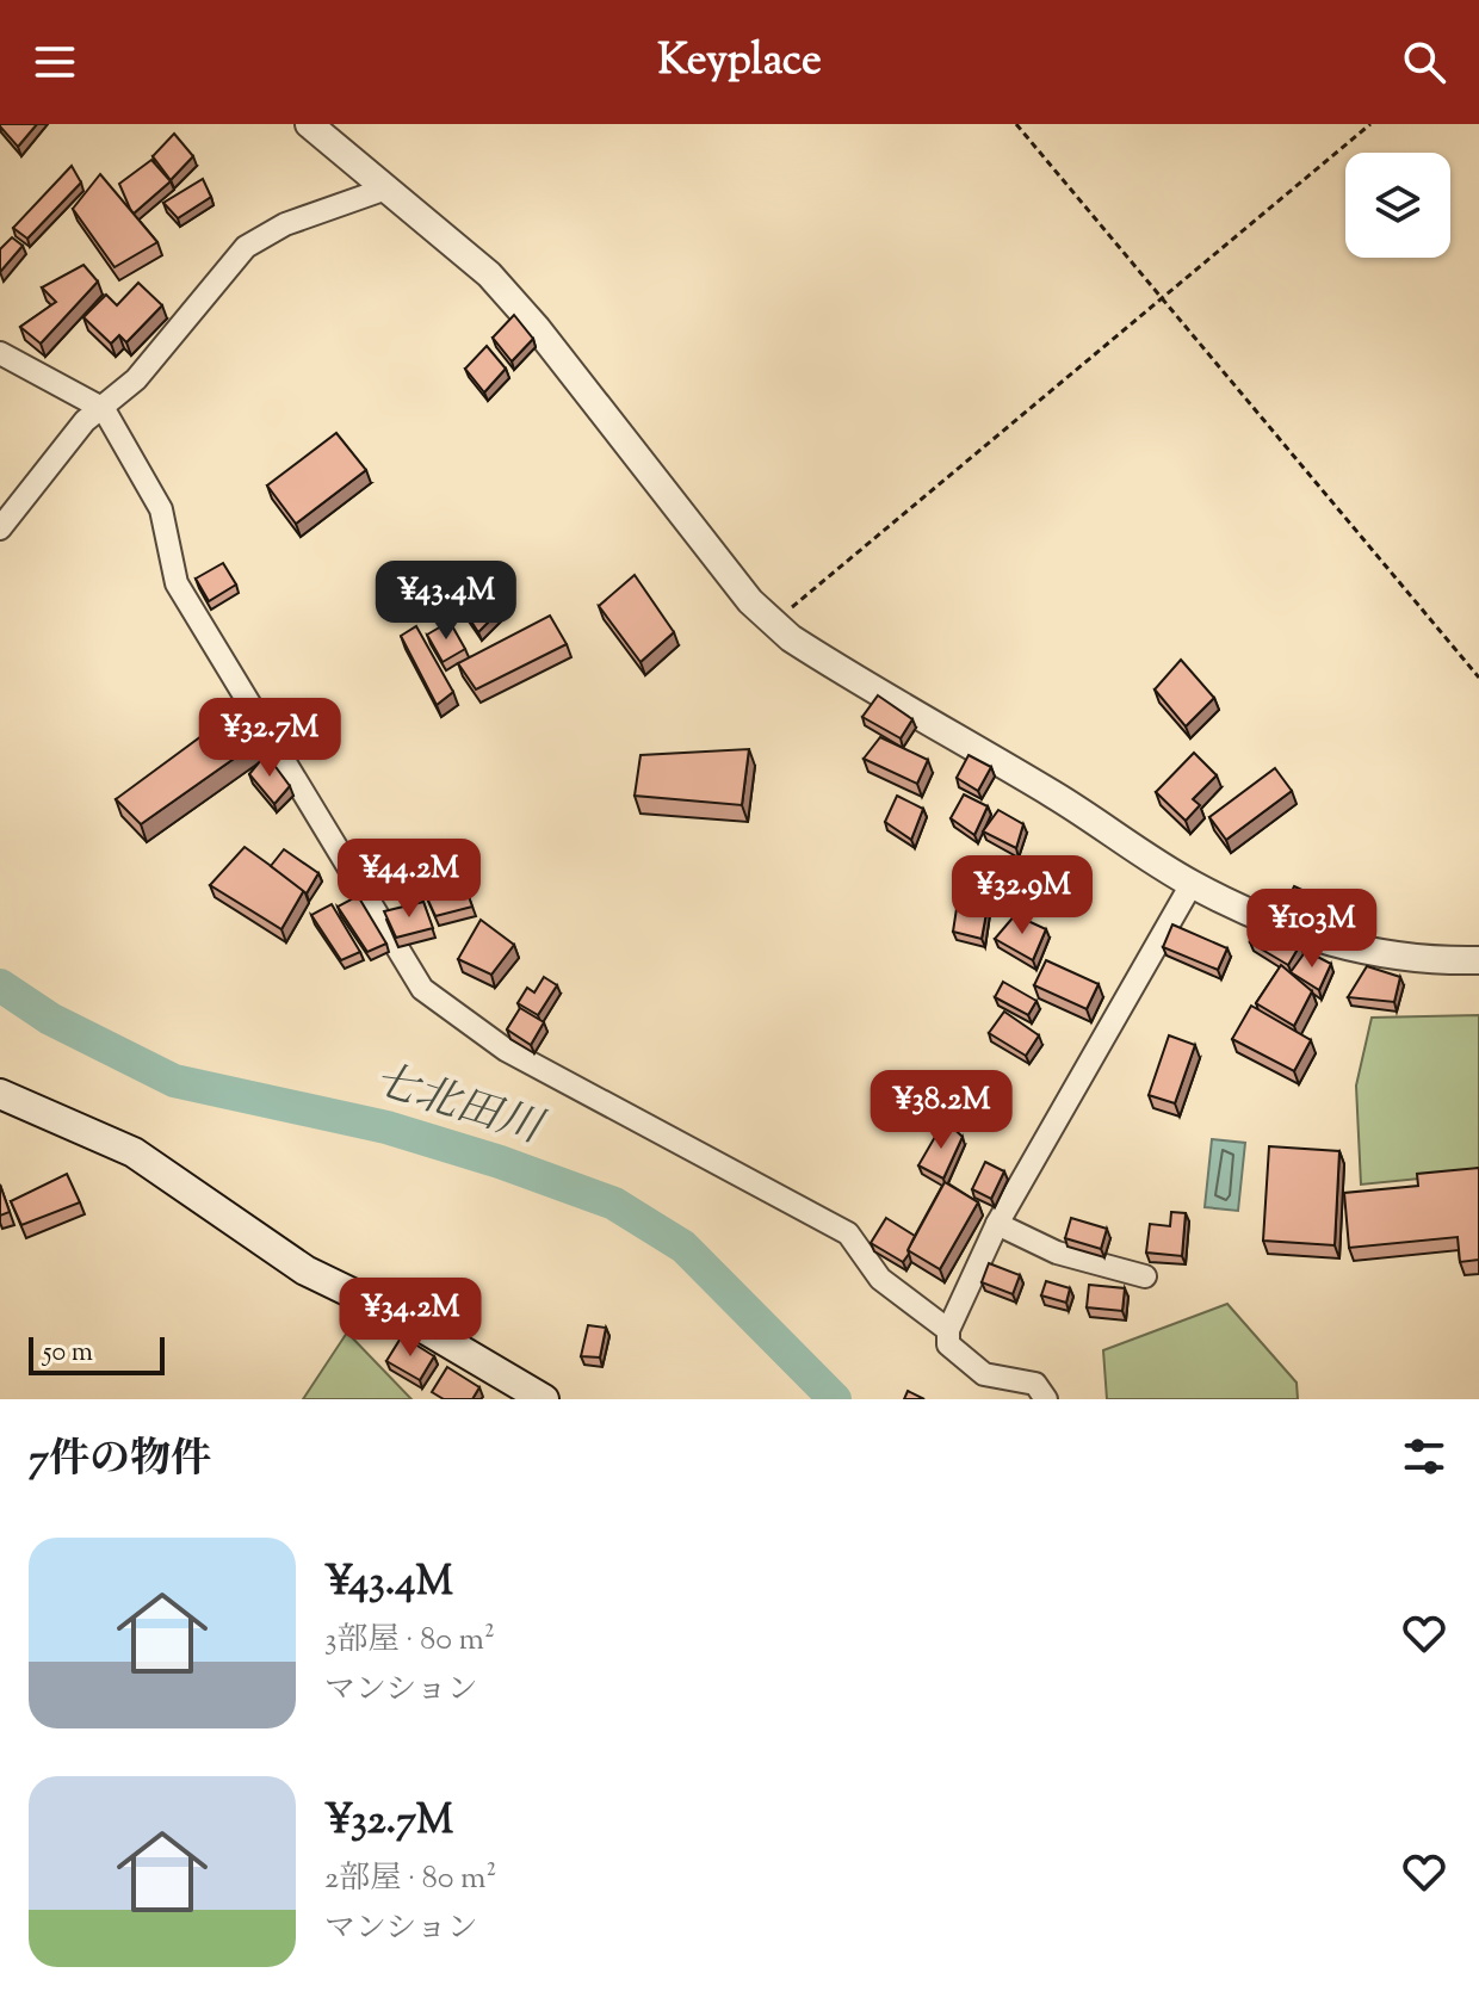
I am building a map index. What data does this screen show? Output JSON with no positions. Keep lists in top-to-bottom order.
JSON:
{
  "water": ["七北田川"],
  "scale_bar": "50 m",
  "page": {
    "header": "Keyplace",
    "price": [
      "¥43.4M",
      "¥32.7M",
      "¥44.2M",
      "¥32.9M",
      "¥103M",
      "¥38.2M",
      "¥34.2M"
    ],
    "scale": "50 m",
    "heading": "7件の物件",
    "list": [
      {
        "name": "¥43.4M",
        "note": "3部屋 · 80 m² · マンション"
      },
      {
        "name": "¥32.7M",
        "note": "2部屋 · 80 m² · マンション"
      }
    ]
  }
}
